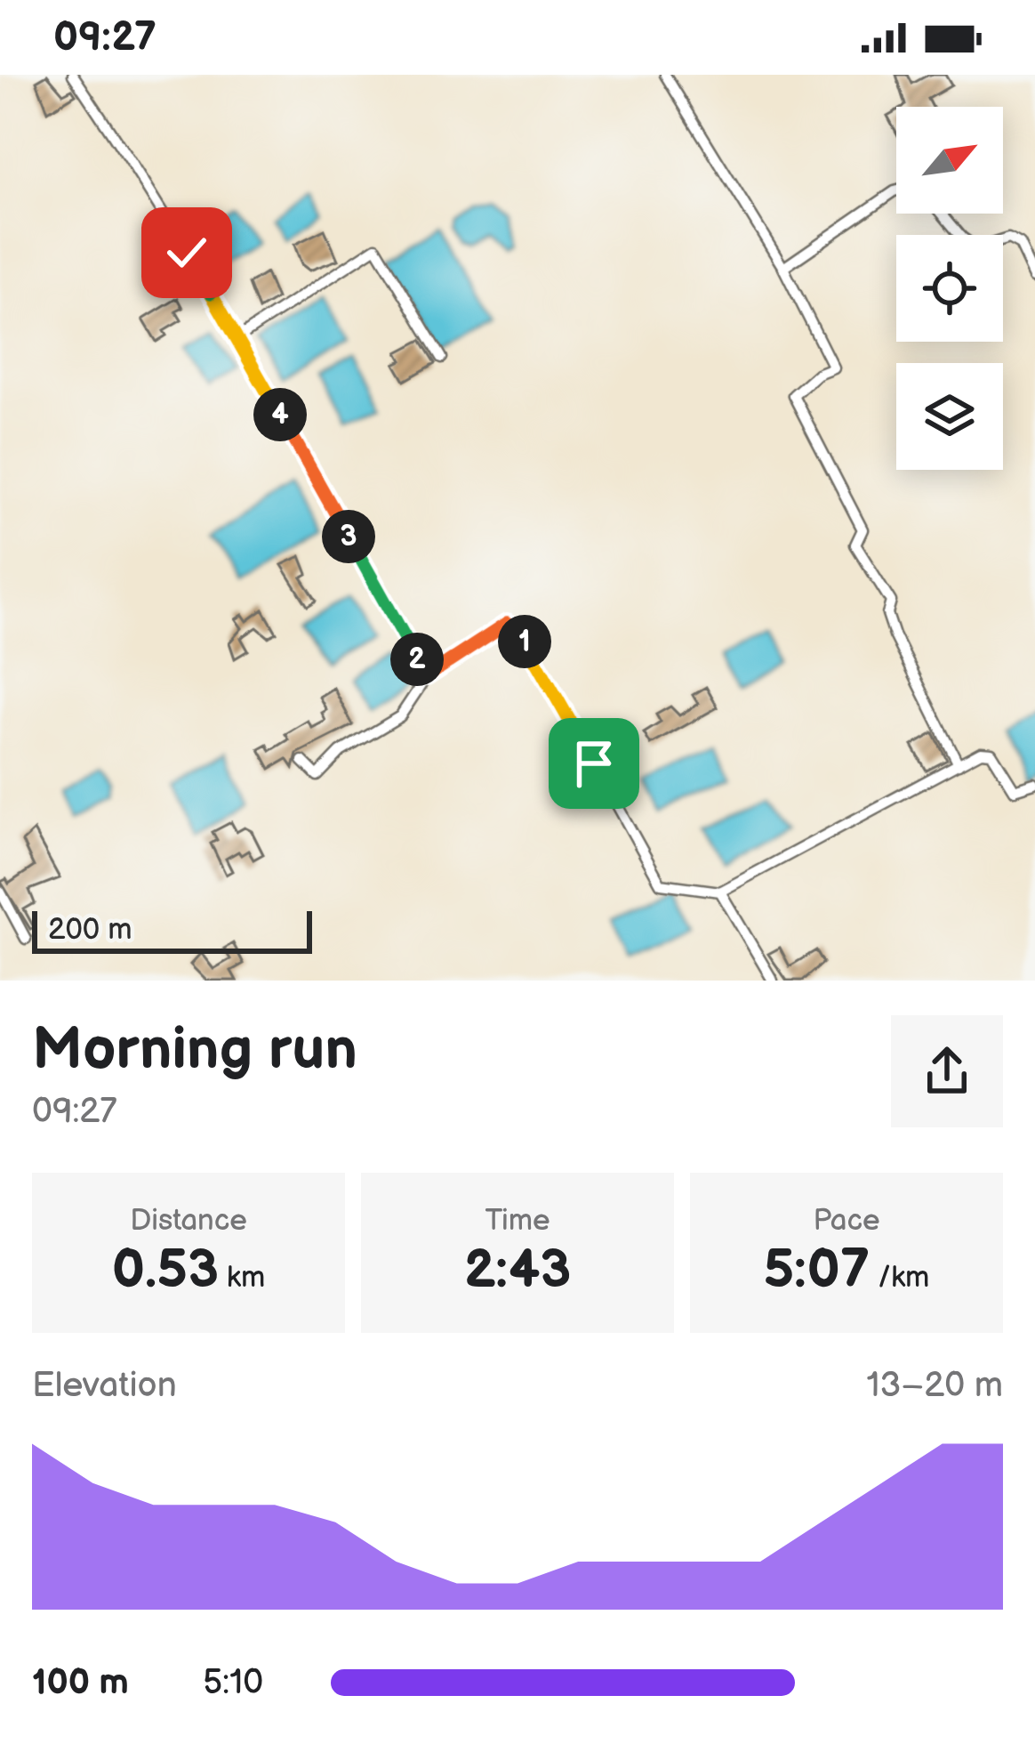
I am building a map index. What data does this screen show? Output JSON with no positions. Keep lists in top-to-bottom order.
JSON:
{
  "scale_bar": "200 m",
  "north": "top right",
  "page": {
    "status": "09:27",
    "pins": [
      "4",
      "3",
      "1",
      "2"
    ],
    "scale": "200 m",
    "heading": ["Morning run", "09:27"],
    "stats": [
      ["Distance", "0.53 km"],
      ["Time", "2:43"],
      ["Pace", "5:07 /km"]
    ],
    "chart": ["Elevation", "13–20 m"],
    "list": [
      {
        "name": "100 m",
        "note": "5:10"
      }
    ]
  }
}
